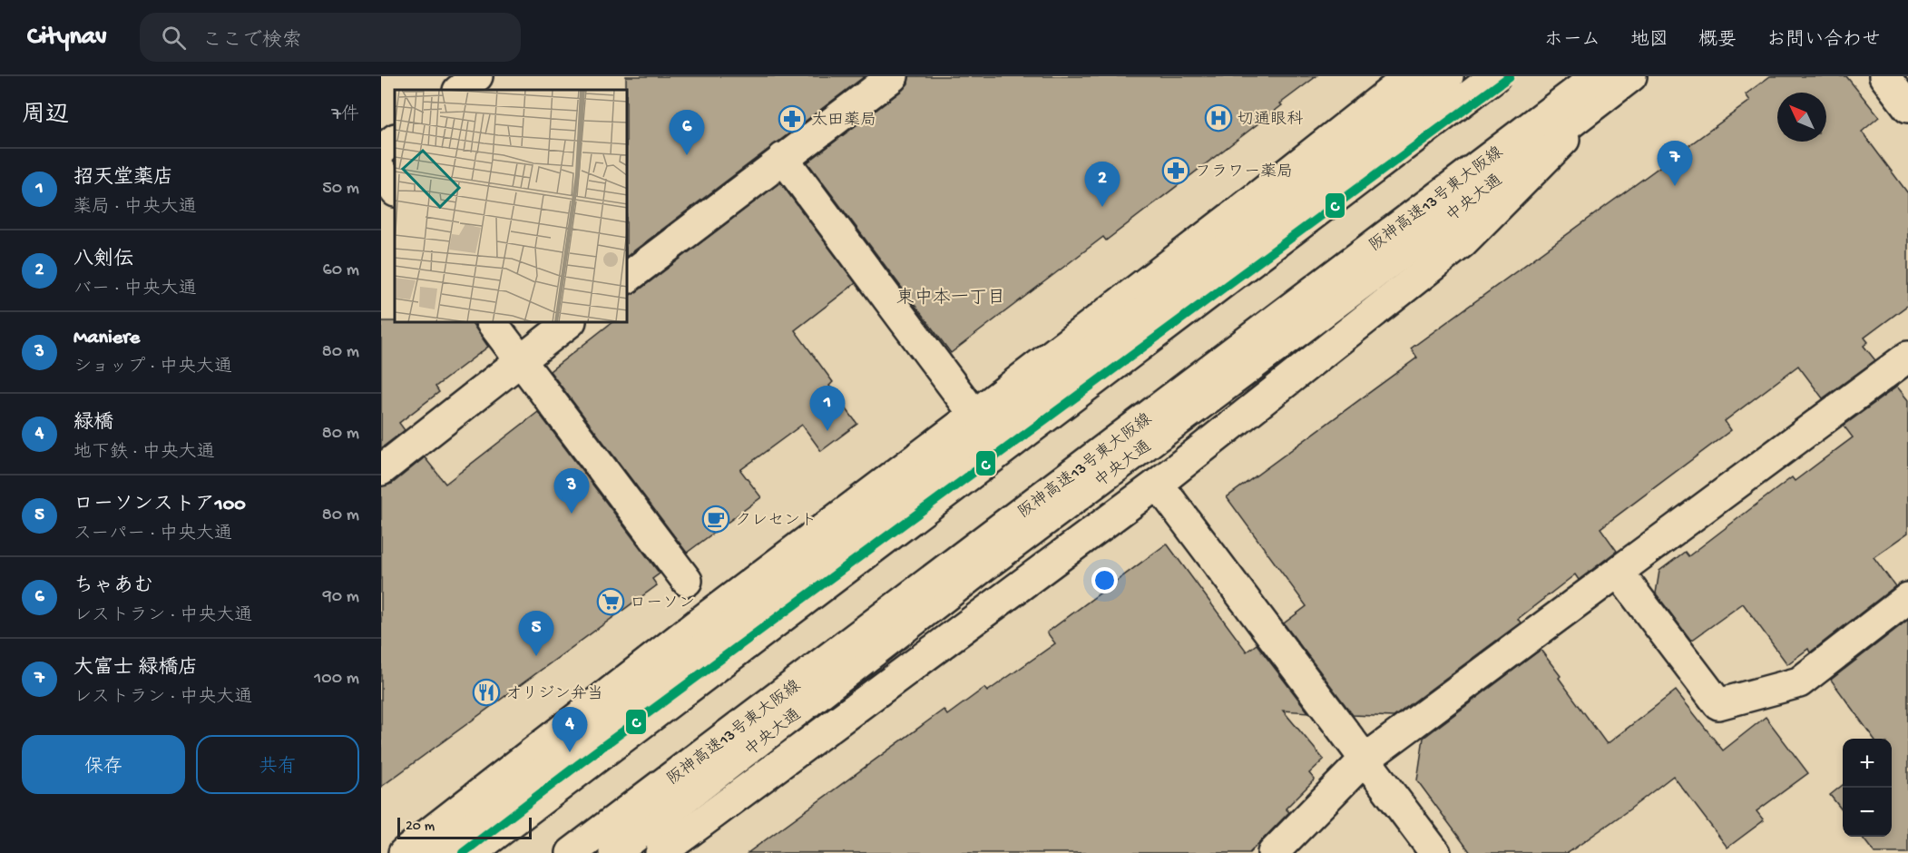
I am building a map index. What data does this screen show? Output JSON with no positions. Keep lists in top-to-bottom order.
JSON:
{
  "streets": {
    "main road": ["中央大通", "阪神高速13号東大阪線"]
  },
  "crossings": [
    ["中央大通", "阪神高速13号東大阪線"]
  ],
  "districts": ["東中本一丁目"],
  "places": {
    "hospital": ["切通眼科"],
    "pharmacy": ["太田薬局", "フラワー薬局"],
    "cafe": ["クレセント"],
    "supermarket": ["ローソン"],
    "restaurant": ["オリジン弁当"]
  },
  "lines": ["transit line C"],
  "scale_bar": "20 m",
  "north": "top left",
  "page": {
    "header": "Citynav",
    "search": "ここで検索",
    "nav": [
      "ホーム",
      "地図",
      "概要",
      "お問い合わせ"
    ],
    "heading": ["周辺", "7件"],
    "pins": [
      "6",
      "7",
      "2",
      "1",
      "3",
      "5",
      "4"
    ],
    "list": [
      {
        "mark": "1",
        "name": "招天堂薬店",
        "note": "薬局 · 中央大通",
        "value": "50 m"
      },
      {
        "mark": "2",
        "name": "八剣伝",
        "note": "バー · 中央大通",
        "value": "60 m"
      },
      {
        "mark": "3",
        "name": "Maniere",
        "note": "ショップ · 中央大通",
        "value": "80 m"
      },
      {
        "mark": "4",
        "name": "緑橋",
        "note": "地下鉄 · 中央大通",
        "value": "80 m"
      },
      {
        "mark": "5",
        "name": "ローソンストア100",
        "note": "スーパー · 中央大通",
        "value": "80 m"
      },
      {
        "mark": "6",
        "name": "ちゃあむ",
        "note": "レストラン · 中央大通",
        "value": "90 m"
      },
      {
        "mark": "7",
        "name": "大富士 緑橋店",
        "note": "レストラン · 中央大通",
        "value": "100 m"
      }
    ],
    "buttons": ["保存", "共有"],
    "map_buttons": ["+", "−"],
    "scale": "20 m"
  }
}
